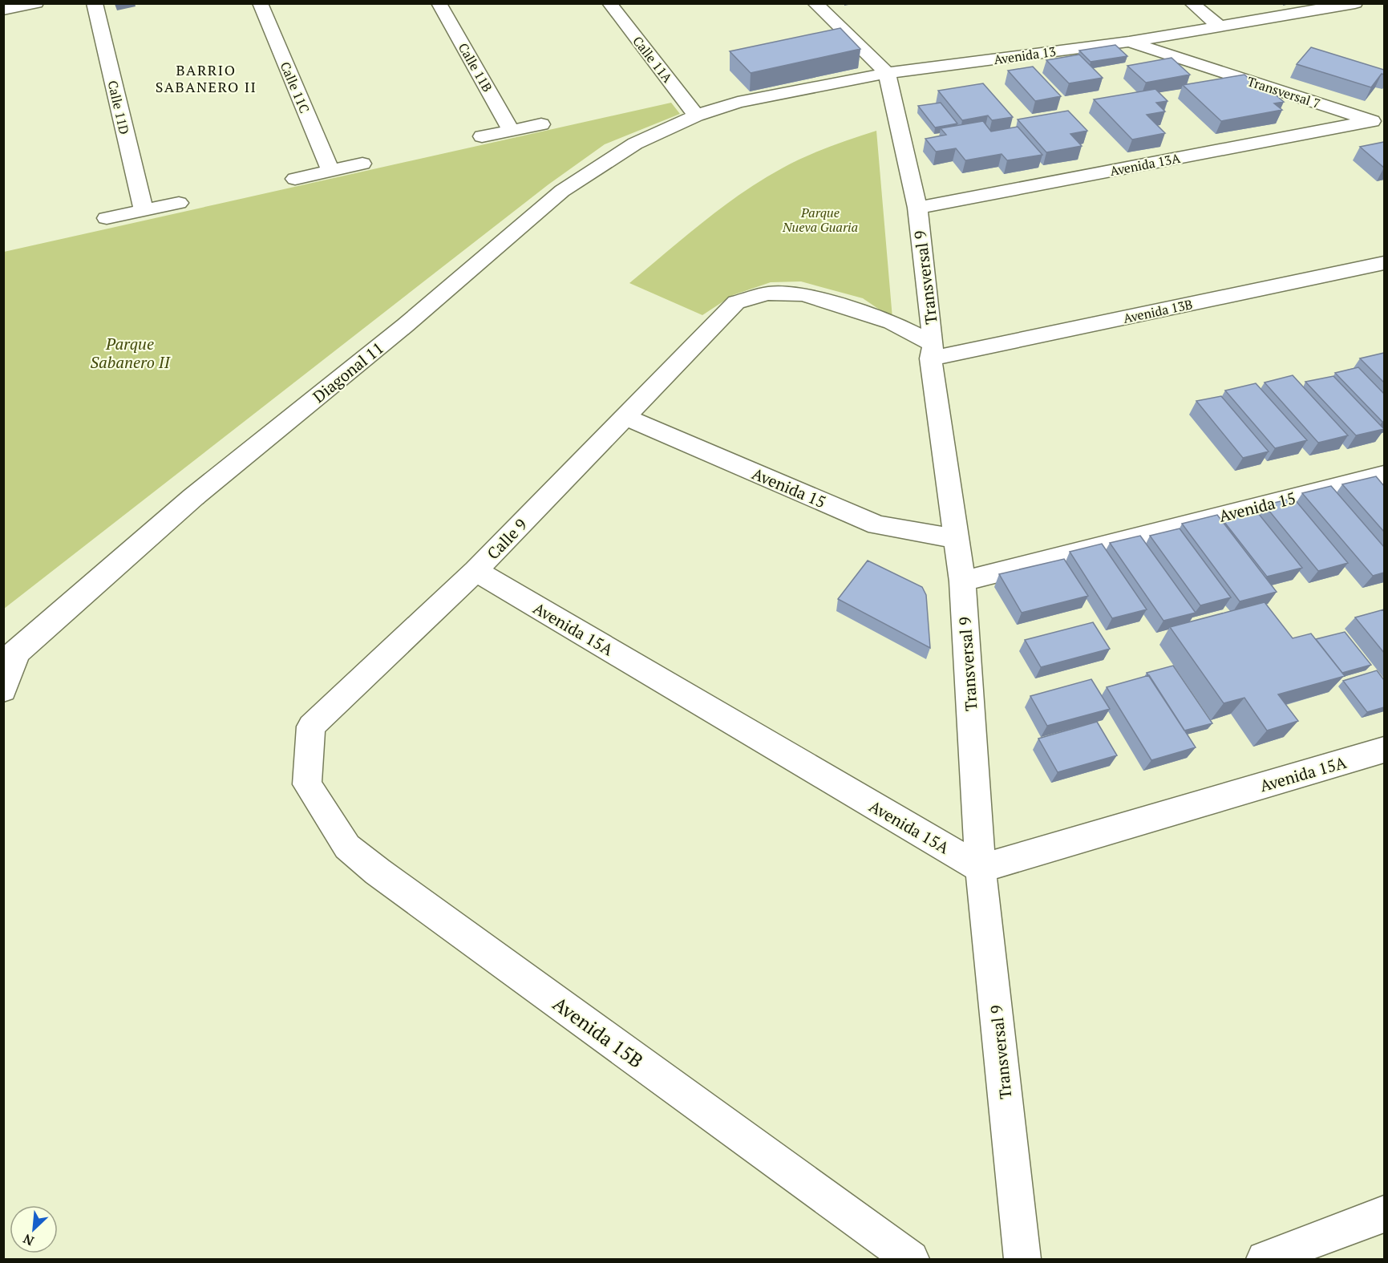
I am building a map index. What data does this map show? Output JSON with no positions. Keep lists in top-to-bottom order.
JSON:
{
  "streets": {
    "street": [
      "Avenida 13",
      "Calle 11A",
      "Calle 11B",
      "Calle 11C",
      "Transversal 7",
      "Calle 11D",
      "Avenida 13A",
      "Transversal 9",
      "Avenida 13B",
      "Diagonal 11",
      "Avenida 15",
      "Calle 9",
      "Avenida 15A",
      "Avenida 15B"
    ]
  },
  "crossings": [
    ["Avenida 13", "Calle 11A"],
    ["Avenida 13", "Transversal 7"],
    ["Avenida 13", "Transversal 9"],
    ["Avenida 13", "Diagonal 11"],
    ["Calle 11A", "Diagonal 11"],
    ["Transversal 7", "Avenida 13A"],
    ["Avenida 13A", "Transversal 9"],
    ["Transversal 9", "Avenida 13B"],
    ["Transversal 9", "Avenida 15"],
    ["Transversal 9", "Calle 9"],
    ["Transversal 9", "Avenida 15A"],
    ["Avenida 13B", "Calle 9"],
    ["Avenida 15", "Calle 9"],
    ["Calle 9", "Avenida 15A"],
    ["Calle 9", "Avenida 15B"]
  ],
  "districts": ["BARRIO SABANERO II"],
  "parks": ["Parque Nueva Guaria", "Parque Sabanero II"],
  "north": "bottom left"
}
